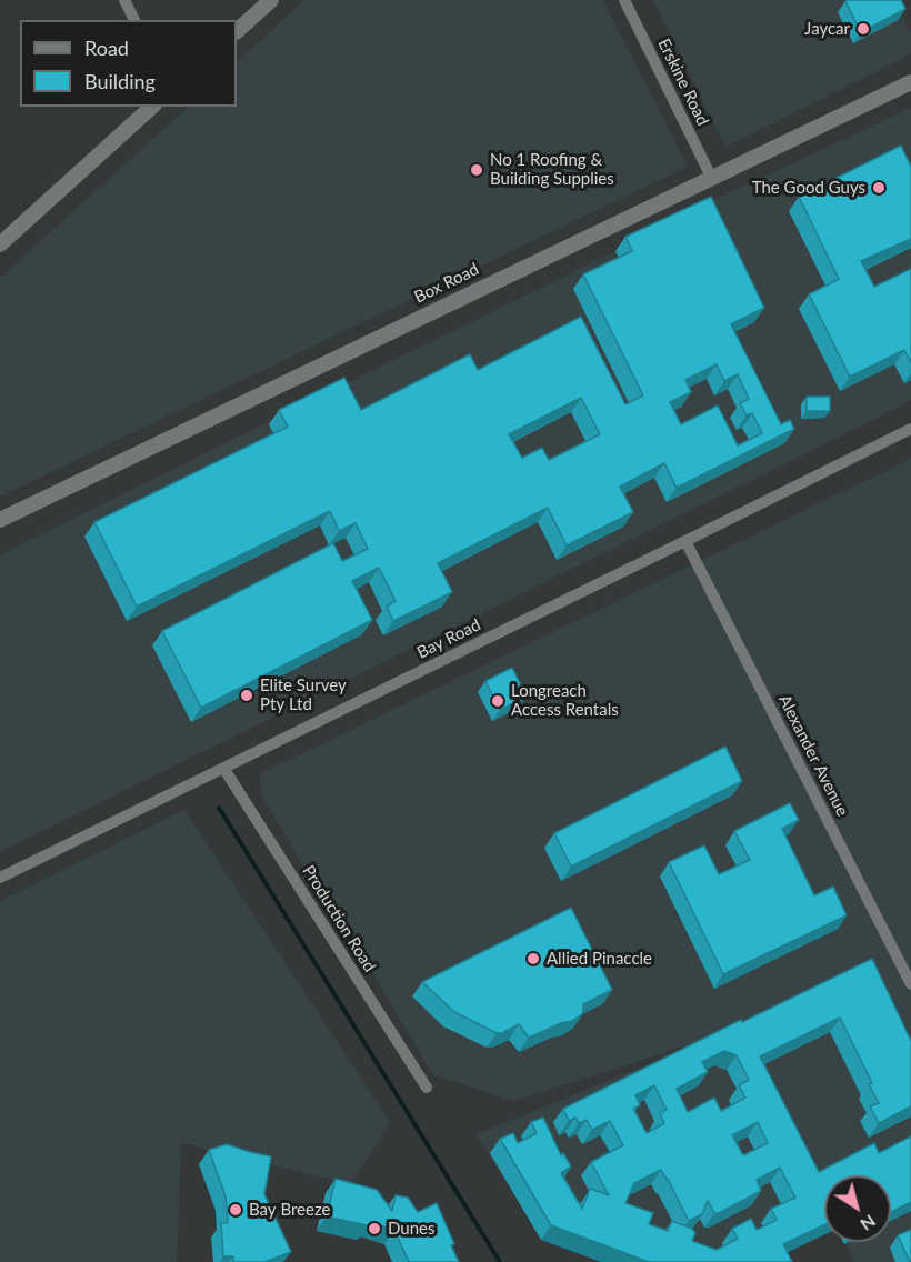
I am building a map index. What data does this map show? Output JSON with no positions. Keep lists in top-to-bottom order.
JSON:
{
  "streets": {
    "street": [
      "Erskine Road",
      "Box Road",
      "Bay Road",
      "Alexander Avenue",
      "Production Road"
    ]
  },
  "crossings": [
    ["Erskine Road", "Box Road"],
    ["Bay Road", "Alexander Avenue"],
    ["Bay Road", "Production Road"]
  ],
  "places": [
    "Jaycar",
    "No 1 Roofing & Building Supplies",
    "The Good Guys",
    "Elite Survey Pty Ltd",
    "Longreach Access Rentals",
    "Allied Pinaccle",
    "Bay Breeze",
    "Dunes"
  ],
  "legend": ["Road", "Building"],
  "north": "bottom right"
}
